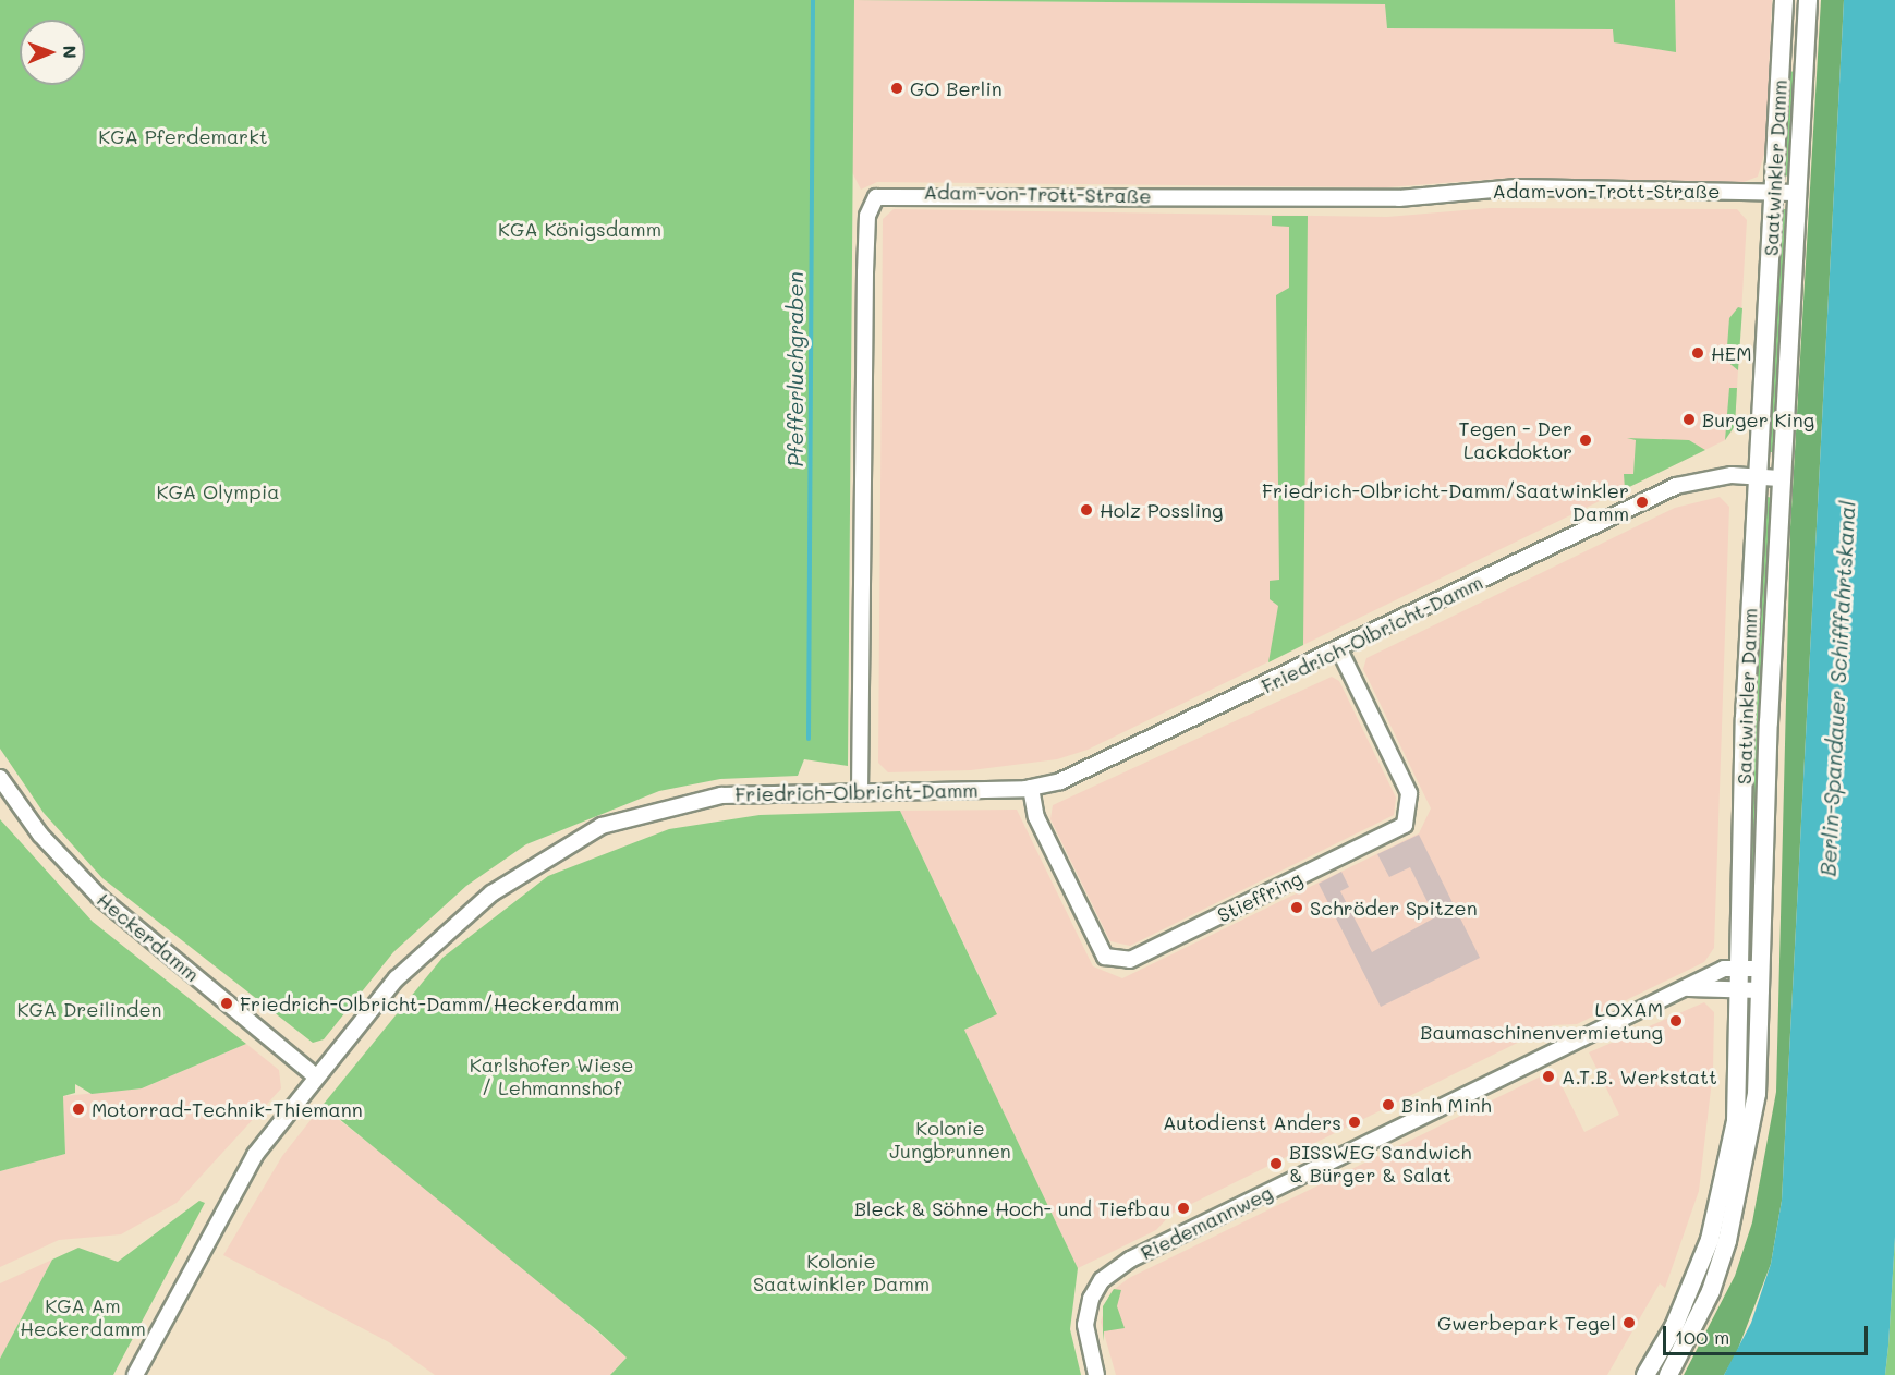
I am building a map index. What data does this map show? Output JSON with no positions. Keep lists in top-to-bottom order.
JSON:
{
  "streets": {
    "main road": ["Saatwinkler Damm"],
    "street": [
      "Adam-von-Trott-Straße",
      "Friedrich-Olbricht-Damm",
      "Stieffring",
      "Heckerdamm",
      "Riedemannweg"
    ]
  },
  "crossings": [
    ["Saatwinkler Damm", "Adam-von-Trott-Straße"],
    ["Saatwinkler Damm", "Friedrich-Olbricht-Damm"],
    ["Saatwinkler Damm", "Riedemannweg"],
    ["Adam-von-Trott-Straße", "Friedrich-Olbricht-Damm"],
    ["Friedrich-Olbricht-Damm", "Stieffring"],
    ["Friedrich-Olbricht-Damm", "Heckerdamm"]
  ],
  "water": ["Pfefferluchgraben", "Berlin-Spandauer Schifffahrtskanal"],
  "parks": [
    "KGA Pferdemarkt",
    "KGA Königsdamm",
    "KGA Olympia",
    "KGA Dreilinden",
    "Karlshofer Wiese / Lehmannshof",
    "Kolonie Jungbrunnen",
    "Kolonie Saatwinkler Damm",
    "KGA Am Heckerdamm"
  ],
  "places": [
    "GO Berlin",
    "HEM",
    "Burger King",
    "Tegen - Der Lackdoktor",
    "Friedrich-Olbricht-Damm/Saatwinkler Damm",
    "Holz Possling",
    "Schröder Spitzen",
    "Friedrich-Olbricht-Damm/Heckerdamm",
    "LOXAM Baumaschinenvermietung",
    "A.T.B. Werkstatt",
    "Binh Minh",
    "Motorrad-Technik-Thiemann",
    "Autodienst Anders",
    "BISSWEG Sandwich & Bürger & Salat",
    "Bleck & Söhne Hoch- und Tiefbau",
    "Gwerbepark Tegel"
  ],
  "scale_bar": "100 m",
  "north": "right"
}
